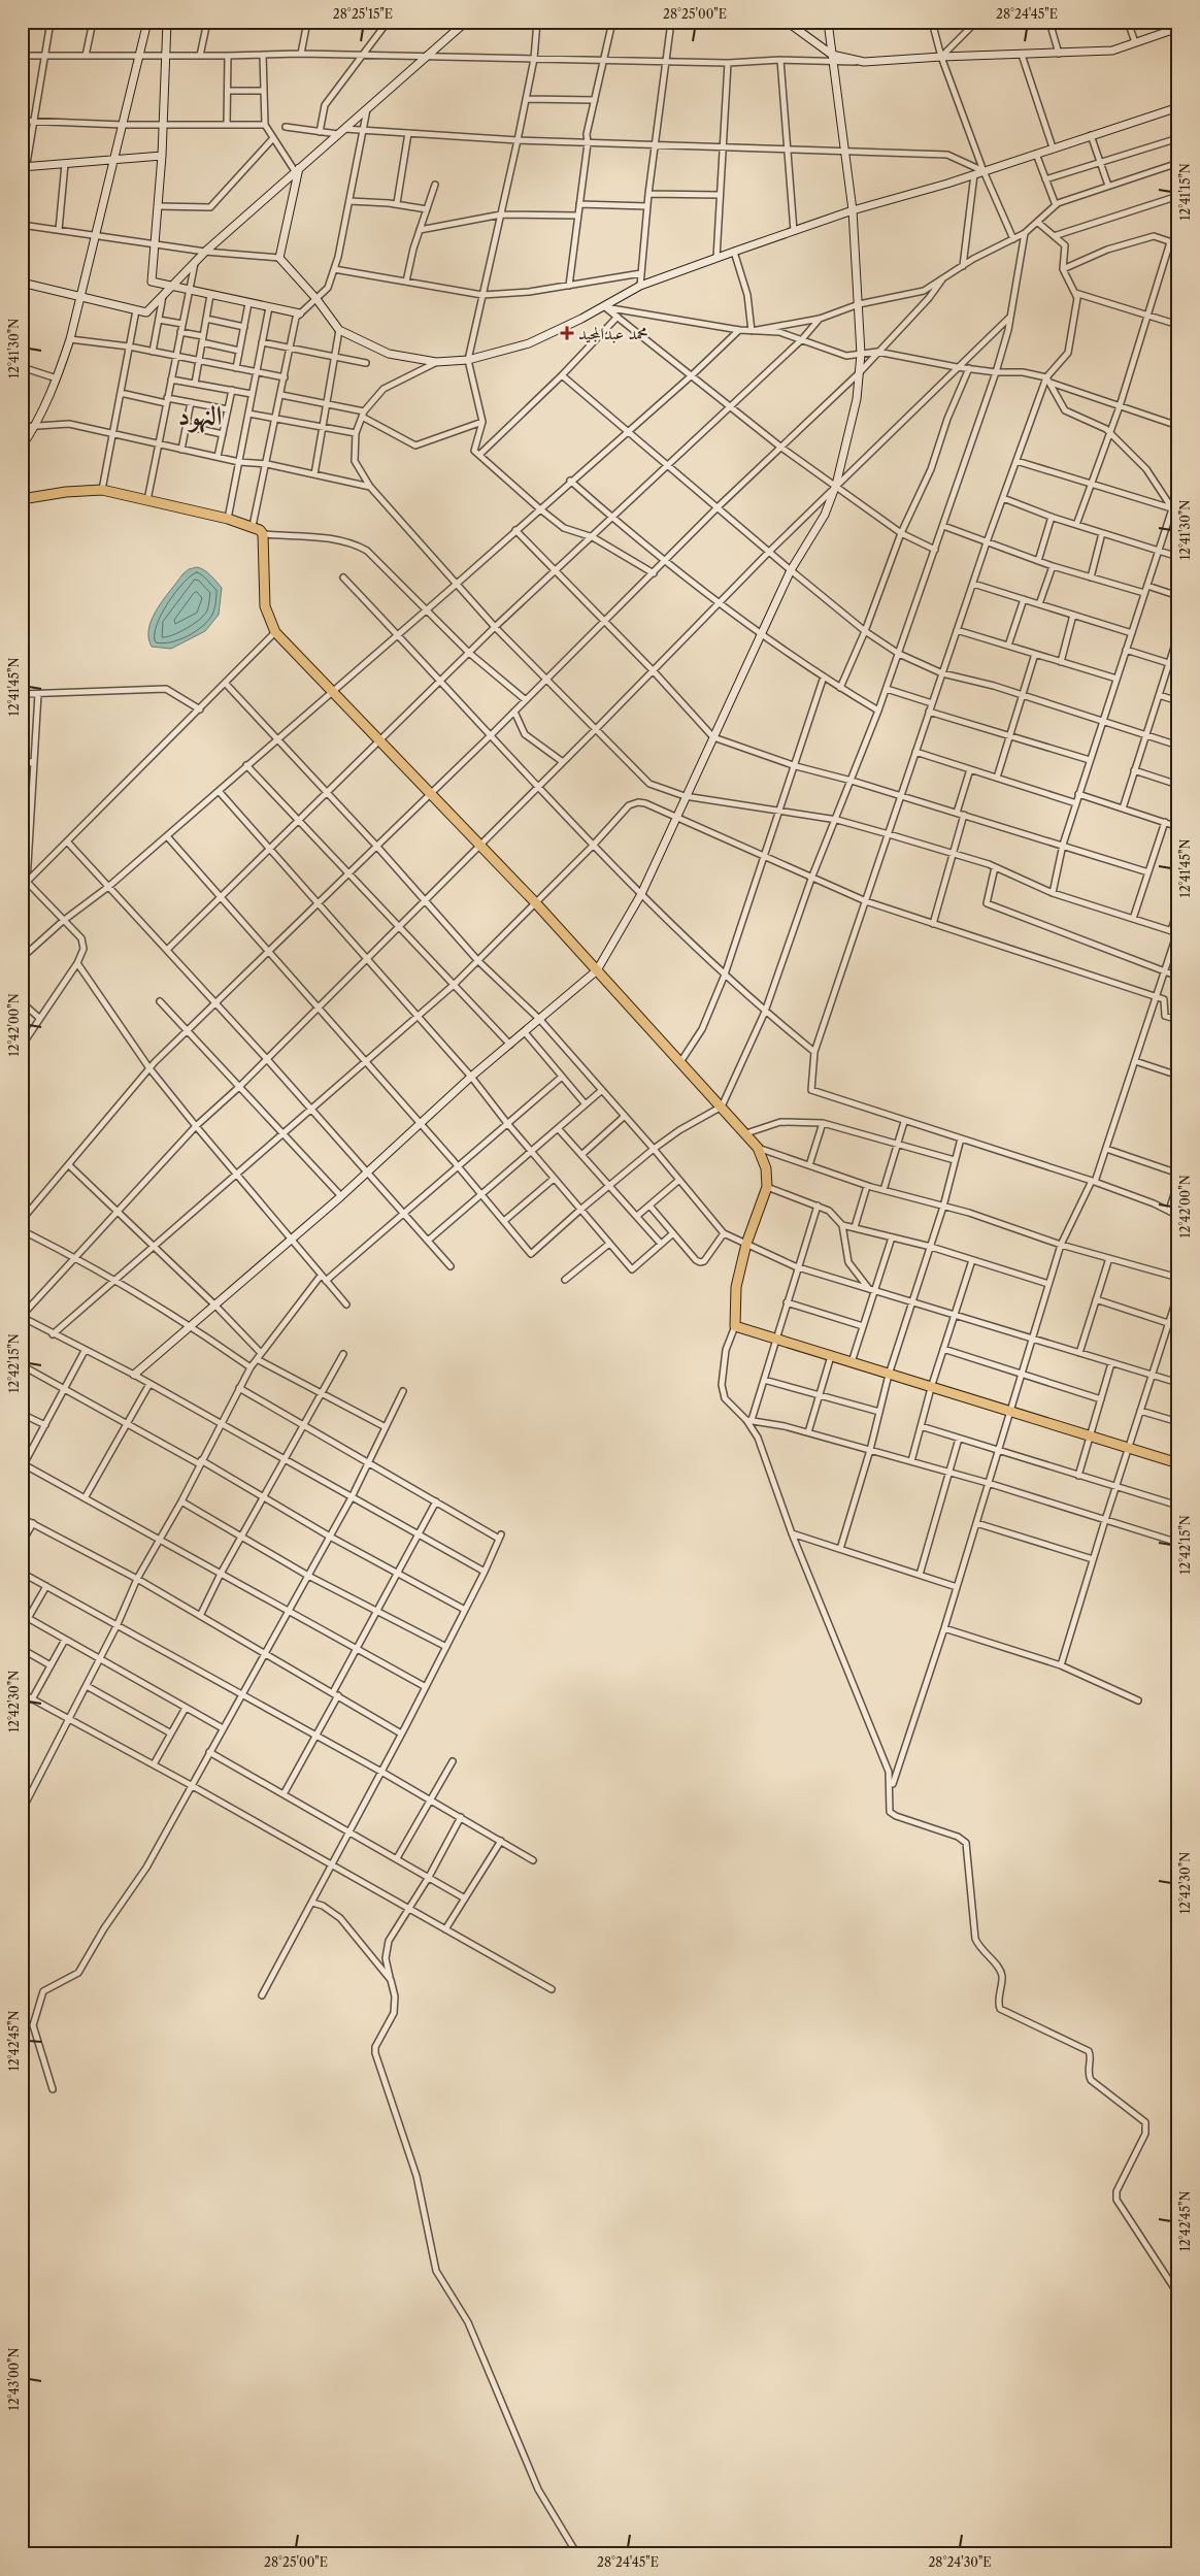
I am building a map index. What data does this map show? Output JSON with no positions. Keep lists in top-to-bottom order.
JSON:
{
  "districts": ["النهود"],
  "places": {
    "health": ["محمد عبدالمجيد"]
  },
  "coordinates": [
    "28°25'15\"E",
    "28°25'00\"E",
    "28°24'45\"E",
    "12°41'15\"N",
    "12°41'30\"N",
    "12°41'45\"N",
    "12°42'00\"N",
    "12°42'15\"N",
    "12°42'30\"N",
    "12°42'45\"N",
    "12°43'00\"N",
    "28°24'30\"E"
  ]
}
